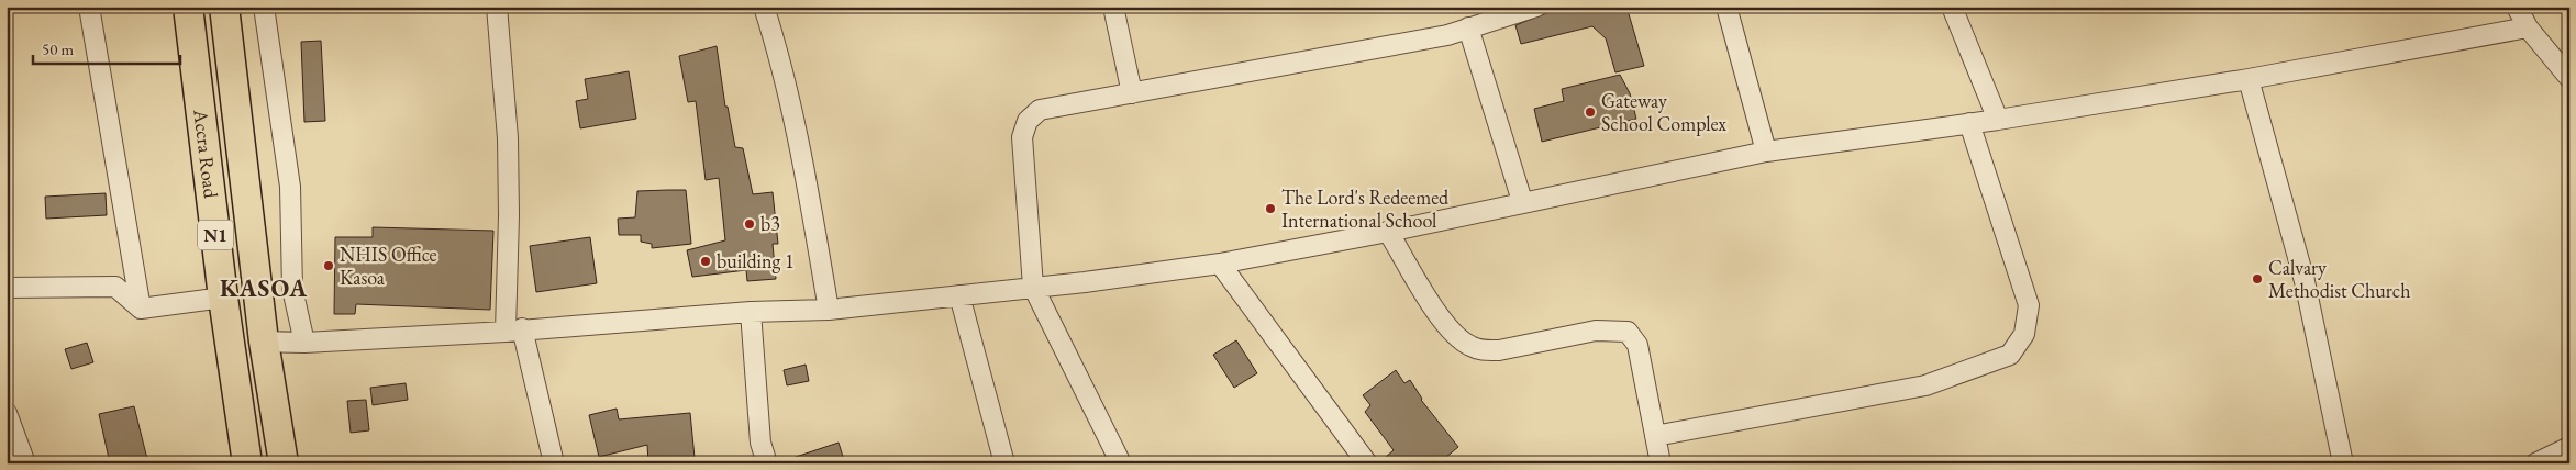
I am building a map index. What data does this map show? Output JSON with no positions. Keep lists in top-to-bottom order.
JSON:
{
  "streets": {
    "highway": ["Accra Road", "N1"]
  },
  "districts": ["KASOA"],
  "places": [
    "Gateway School Complex",
    "The Lord's Redeemed International School",
    "b3",
    "building 1",
    "NHIS Office Kasoa",
    "Calvary Methodist Church"
  ],
  "scale_bar": "50 m"
}
